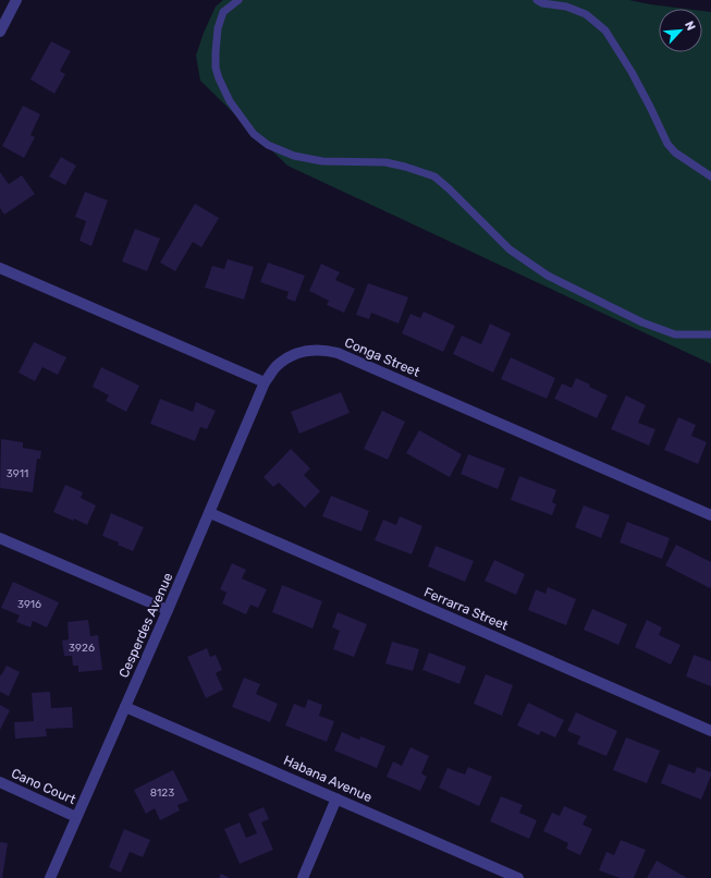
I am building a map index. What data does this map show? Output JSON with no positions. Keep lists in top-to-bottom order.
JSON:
{
  "streets": {
    "street": [
      "Conga Street",
      "Ferrarra Street",
      "Cesperdes Avenue",
      "Habana Avenue",
      "Cano Court"
    ]
  },
  "crossings": [
    ["Conga Street", "Cesperdes Avenue"],
    ["Ferrarra Street", "Cesperdes Avenue"],
    ["Cesperdes Avenue", "Habana Avenue"],
    ["Cesperdes Avenue", "Cano Court"]
  ],
  "house_numbers": [
    "3911",
    "3916",
    "3926",
    "8123"
  ],
  "north": "top right"
}
